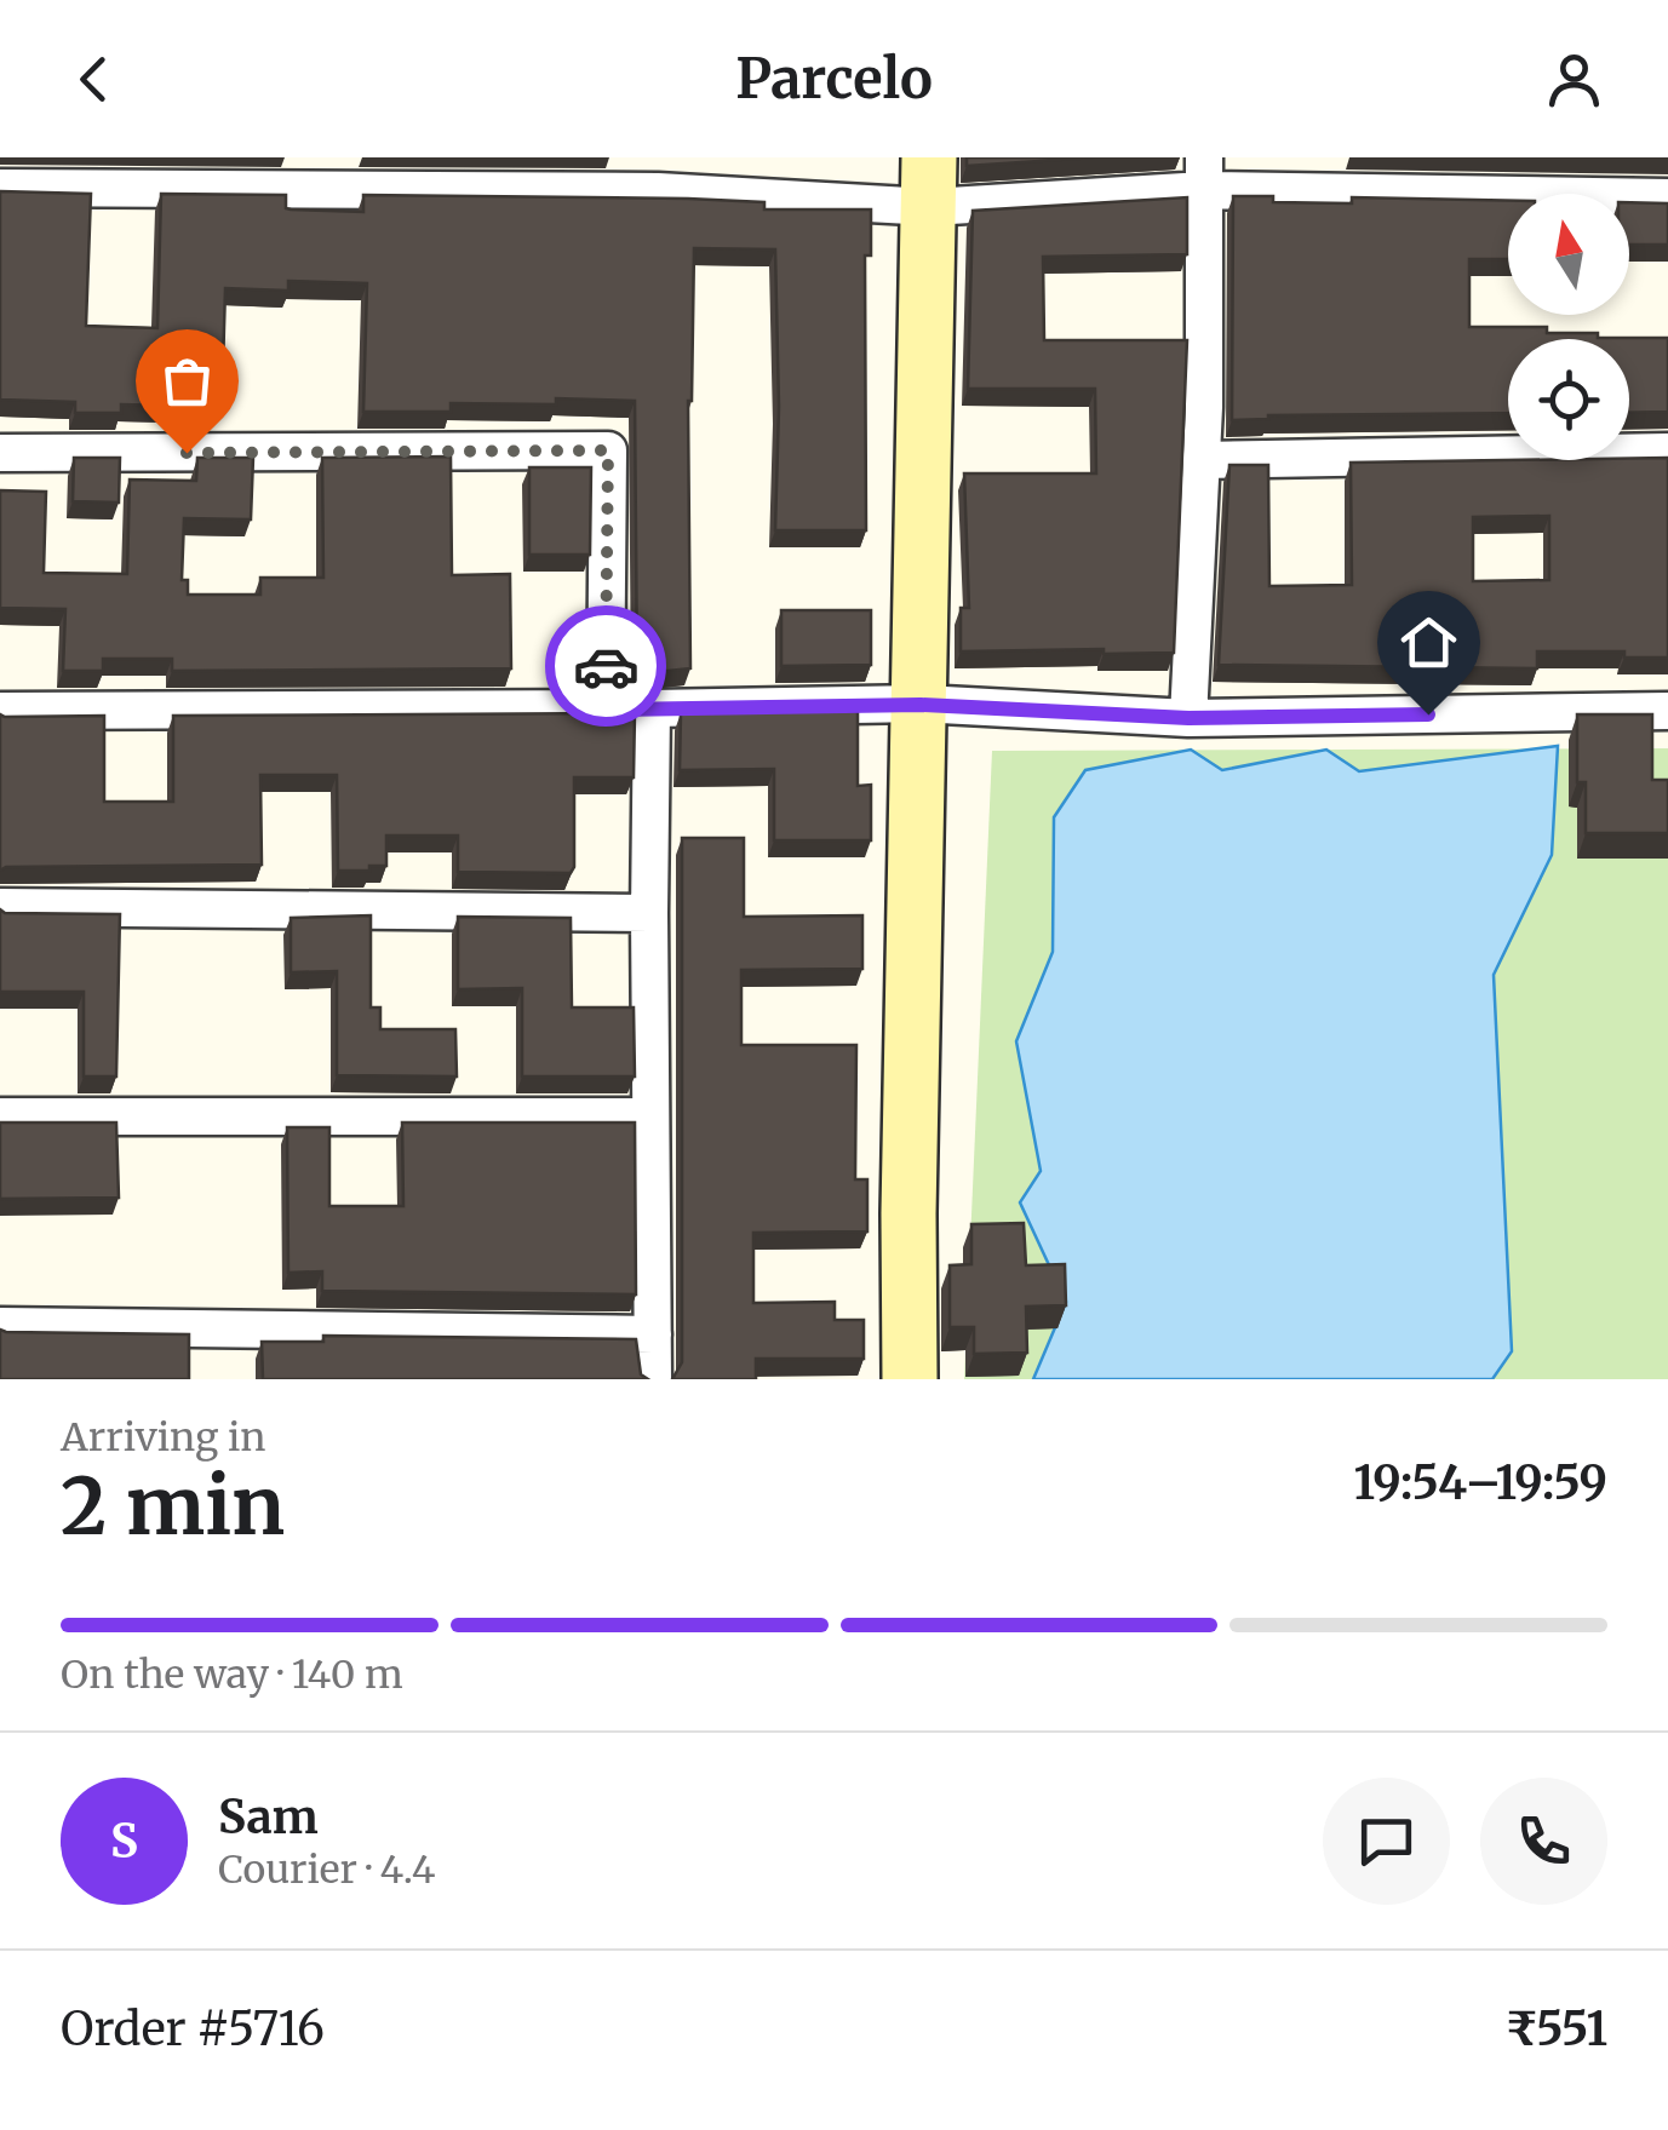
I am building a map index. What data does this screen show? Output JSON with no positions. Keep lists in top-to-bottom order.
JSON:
{
  "north": "top",
  "page": {
    "header": "Parcelo",
    "heading": ["2 min", "Arriving in", "19:54–19:59"],
    "panel": [
      "Sam",
      "Courier · 4.4",
      "Order #5716",
      "₹551"
    ],
    "bar": "On the way · 140 m",
    "round": "S"
  }
}
